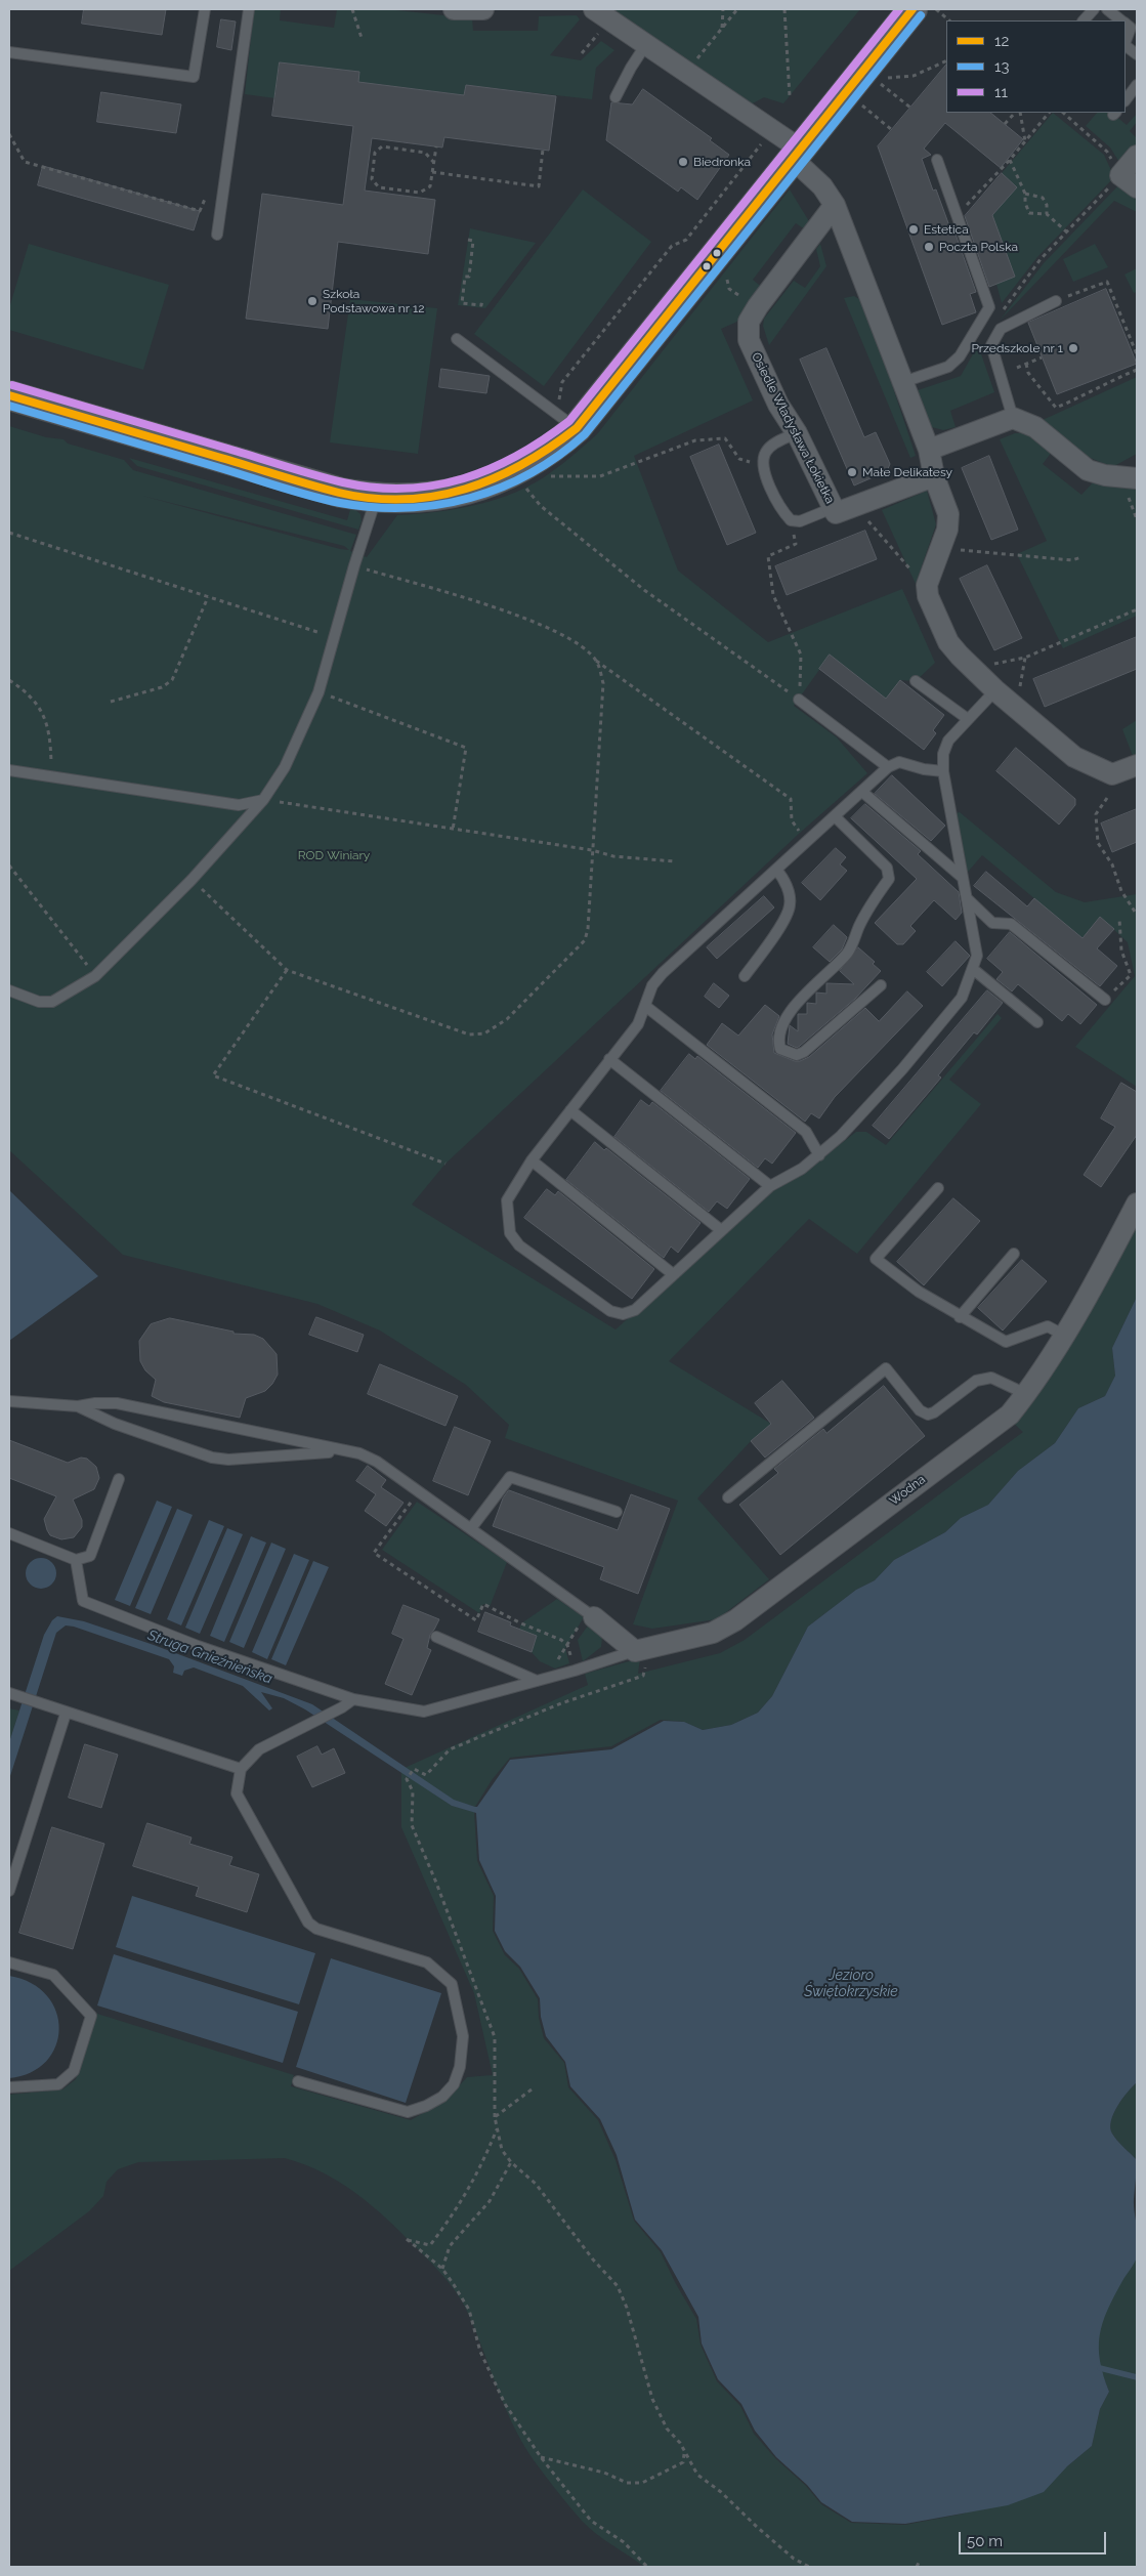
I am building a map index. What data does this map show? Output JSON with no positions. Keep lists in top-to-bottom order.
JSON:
{
  "streets": {
    "street": ["Osiedle Władysława Łokietka", "Wodna"]
  },
  "water": ["Struga Gnieźnieńska", "Jezioro Świętokrzyskie"],
  "parks": ["ROD Winiary"],
  "places": [
    "Biedronka",
    "Estetica",
    "Poczta Polska",
    "Szkoła Podstawowa nr 12",
    "Przedszkole nr 1",
    "Małe Delikatesy"
  ],
  "lines": ["transit line 12", "transit line 11", "transit line 13"],
  "legend": ["12", "13", "11"],
  "scale_bar": "50 m"
}
